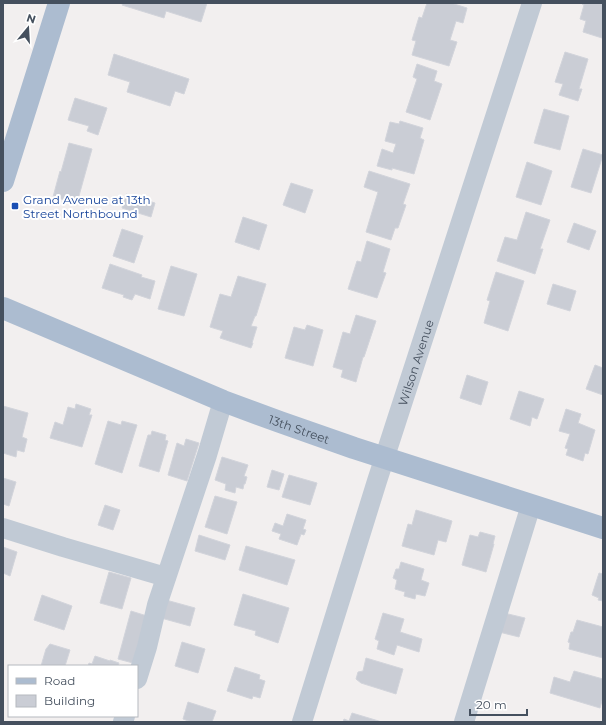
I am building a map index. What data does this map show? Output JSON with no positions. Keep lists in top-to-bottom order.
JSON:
{
  "streets": {
    "main road": ["13th Street"],
    "street": ["Wilson Avenue"]
  },
  "crossings": [
    ["Wilson Avenue", "13th Street"]
  ],
  "places": {
    "transit": ["Grand Avenue at 13th Street Northbound"]
  },
  "legend": ["Road", "Building"],
  "scale_bar": "20 m",
  "north": "top"
}
